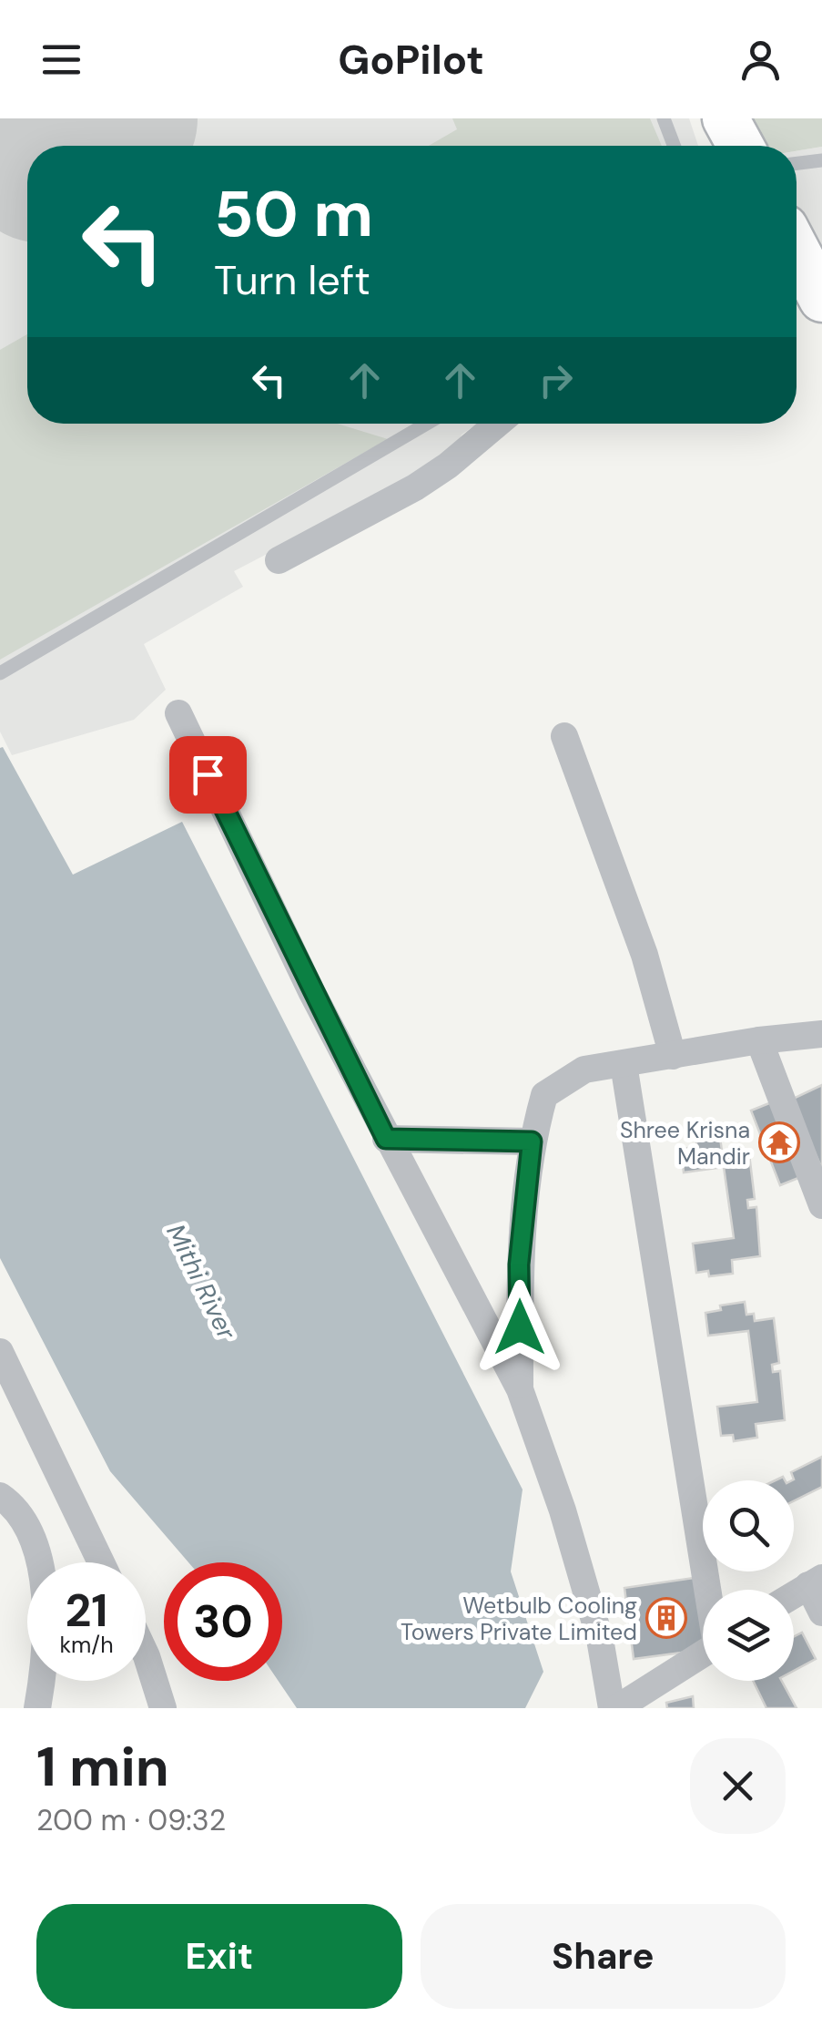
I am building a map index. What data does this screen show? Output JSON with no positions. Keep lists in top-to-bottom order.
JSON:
{
  "water": ["Mithi River"],
  "places": {
    "temple": ["Shree Krisna Mandir"],
    "building": ["Wetbulb Cooling Towers Private Limited"]
  },
  "page": {
    "header": "GoPilot",
    "turn": ["50 m", "Turn left"],
    "speed": "21 km/h",
    "limit": "30",
    "heading": ["1 min", "200 m · 09:32"],
    "buttons": ["Exit", "Share"]
  }
}
